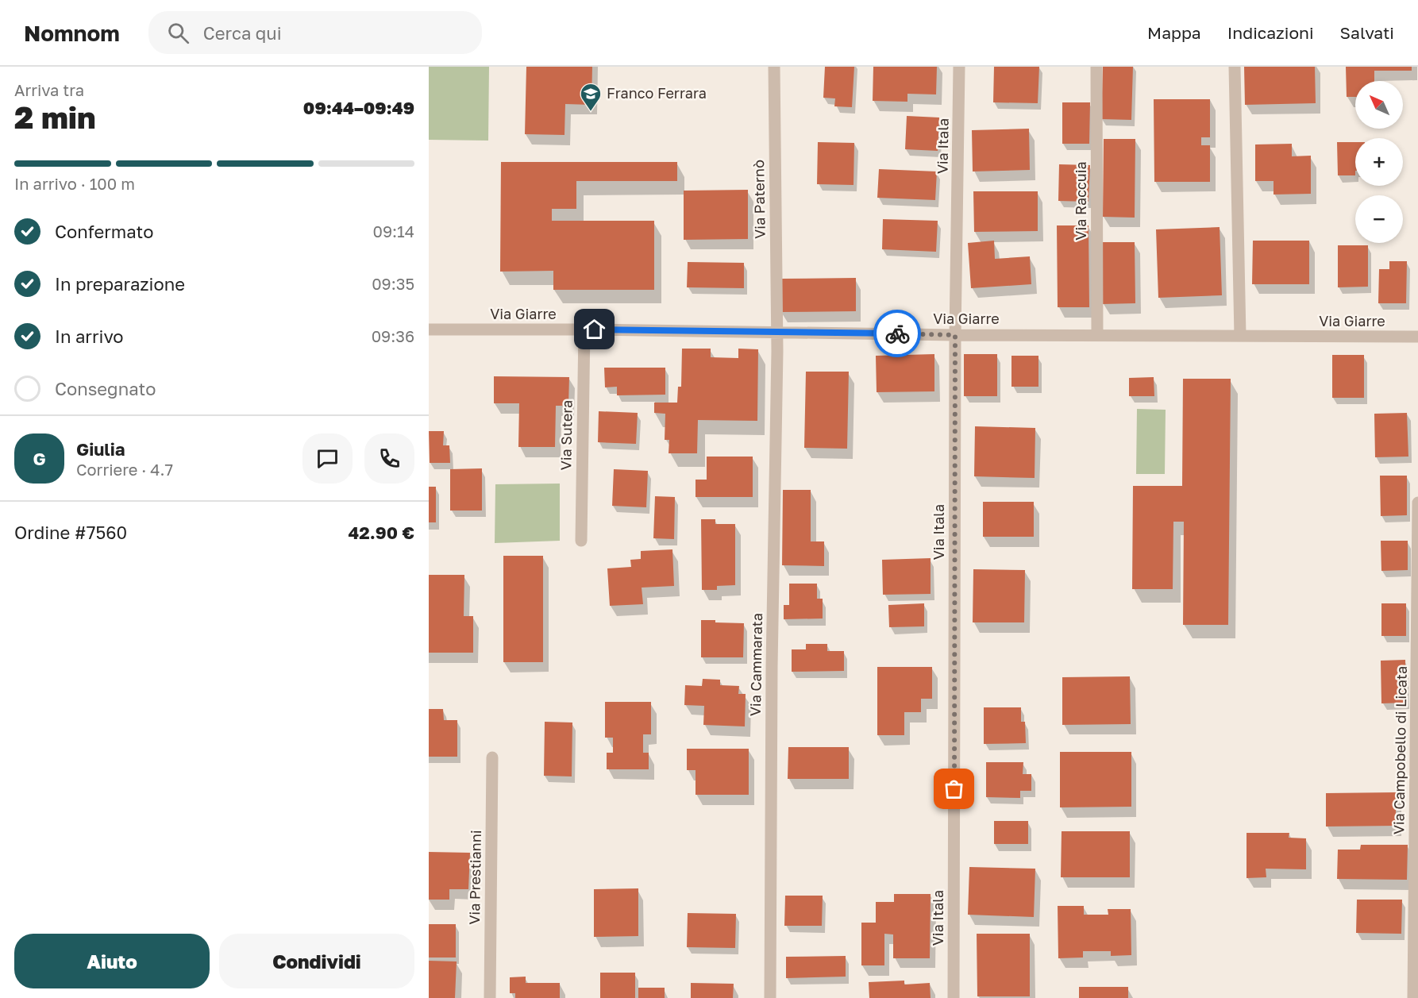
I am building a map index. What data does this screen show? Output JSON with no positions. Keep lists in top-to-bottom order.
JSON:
{
  "streets": {
    "street": [
      "Via Itala",
      "Via Paternò",
      "Via Raccuia",
      "Via Giarre",
      "Via Sutera",
      "Via Cammarata",
      "Via Campobello di Licata",
      "Via Prestianni"
    ]
  },
  "crossings": [
    ["Via Itala", "Via Giarre"],
    ["Via Paternò", "Via Giarre"],
    ["Via Paternò", "Via Cammarata"],
    ["Via Raccuia", "Via Giarre"],
    ["Via Giarre", "Via Sutera"],
    ["Via Giarre", "Via Cammarata"]
  ],
  "places": {
    "school or university": ["Franco Ferrara"]
  },
  "north": "top left",
  "page": {
    "header": "Nomnom",
    "search": "Cerca qui",
    "nav": ["Mappa", "Indicazioni", "Salvati"],
    "heading": ["2 min", "Arriva tra", "09:44–09:49"],
    "panel": [
      "Giulia",
      "Corriere · 4.7",
      "Ordine #7560",
      "42.90 €"
    ],
    "map_buttons": ["+", "−"],
    "bar": "In arrivo · 100 m",
    "list": [
      ["Confermato", "09:14"],
      ["In preparazione", "09:35"],
      ["In arrivo", "09:36"],
      "Consegnato"
    ],
    "round": "G",
    "buttons": ["Aiuto", "Condividi"]
  }
}
